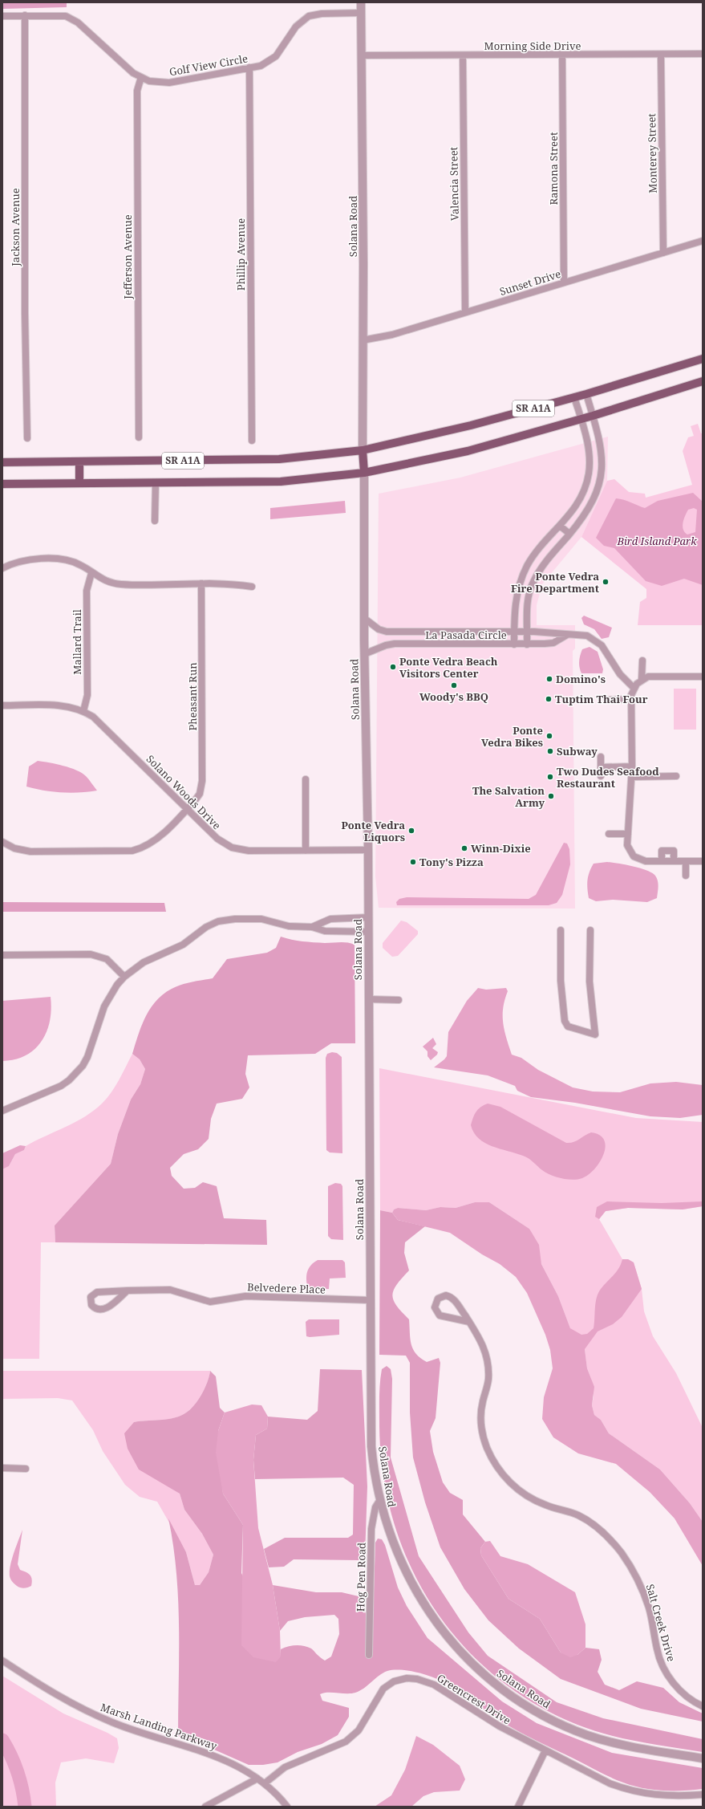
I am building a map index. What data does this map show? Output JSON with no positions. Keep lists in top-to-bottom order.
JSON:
{
  "streets": {
    "main road": ["SR A1A"],
    "street": [
      "Morning Side Drive",
      "Golf View Circle",
      "Monterey Street",
      "Ramona Street",
      "Valencia Street",
      "Solana Road",
      "Jackson Avenue",
      "Phillip Avenue",
      "Jefferson Avenue",
      "Sunset Drive",
      "La Pasada Circle",
      "Mallard Trail",
      "Pheasant Run",
      "Solano Woods Drive",
      "Belvedere Place",
      "Hog Pen Road",
      "Salt Creek Drive",
      "Greencrest Drive",
      "Marsh Landing Parkway"
    ]
  },
  "crossings": [
    ["Morning Side Drive", "Monterey Street"],
    ["Morning Side Drive", "Ramona Street"],
    ["Morning Side Drive", "Valencia Street"],
    ["Morning Side Drive", "Solana Road"],
    ["Golf View Circle", "Solana Road"],
    ["Golf View Circle", "Jackson Avenue"],
    ["Golf View Circle", "Phillip Avenue"],
    ["Golf View Circle", "Jefferson Avenue"],
    ["Monterey Street", "Sunset Drive"],
    ["Ramona Street", "Sunset Drive"],
    ["Valencia Street", "Sunset Drive"],
    ["Solana Road", "Sunset Drive"],
    ["Solana Road", "SR A1A"],
    ["Solana Road", "La Pasada Circle"],
    ["Solana Road", "Solano Woods Drive"],
    ["Solana Road", "Belvedere Place"],
    ["Solana Road", "Hog Pen Road"],
    ["Mallard Trail", "Solano Woods Drive"],
    ["Pheasant Run", "Solano Woods Drive"],
    ["Greencrest Drive", "Marsh Landing Parkway"]
  ],
  "parks": ["Bird Island Park"],
  "places": [
    "Ponte Vedra Fire Department",
    "Ponte Vedra Beach Visitors Center",
    "Domino's",
    "Woody's BBQ",
    "Tuptim Thai Four",
    "Ponte Vedra Bikes",
    "Subway",
    "Two Dudes Seafood Restaurant",
    "The Salvation Army",
    "Ponte Vedra Liquors",
    "Winn-Dixie",
    "Tony's Pizza"
  ]
}
